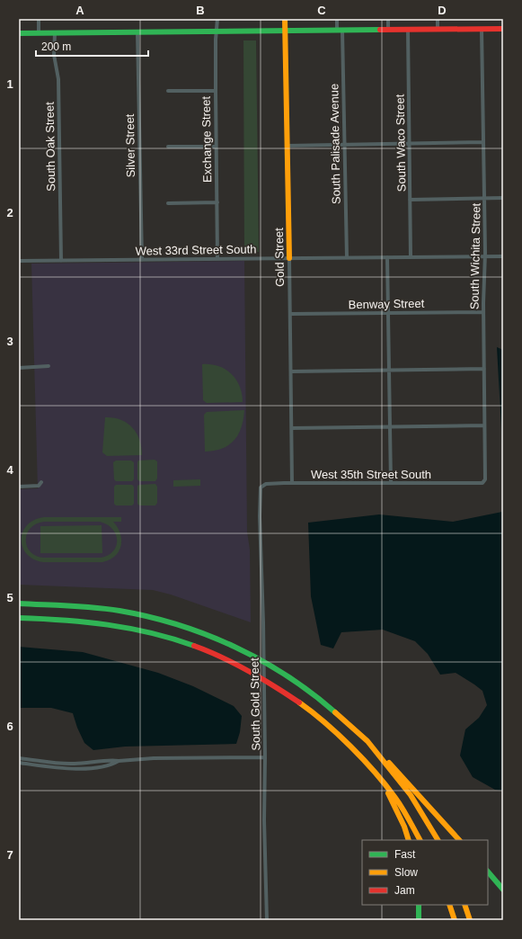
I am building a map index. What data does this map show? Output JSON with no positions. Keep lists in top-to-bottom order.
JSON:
{
  "streets": {
    "main road": ["Gold Street"],
    "street": [
      "Exchange Street",
      "South Waco Street",
      "South Palisade Avenue",
      "Silver Street",
      "South Oak Street",
      "West 33rd Street South",
      "South Wichita Street",
      "Benway Street",
      "West 35th Street South",
      "South Gold Street"
    ]
  },
  "crossings": [
    ["Exchange Street", "West 33rd Street South"],
    ["South Waco Street", "West 33rd Street South"],
    ["South Palisade Avenue", "West 33rd Street South"],
    ["Silver Street", "West 33rd Street South"],
    ["South Oak Street", "West 33rd Street South"],
    ["West 33rd Street South", "South Wichita Street"],
    ["West 33rd Street South", "Gold Street"],
    ["South Wichita Street", "Benway Street"],
    ["South Wichita Street", "West 35th Street South"],
    ["Gold Street", "Benway Street"],
    ["Gold Street", "West 35th Street South"],
    ["West 35th Street South", "South Gold Street"]
  ],
  "legend": ["Fast", "Slow", "Jam"],
  "scale_bar": "200 m",
  "grid": {
    "columns": [
      "A",
      "B",
      "C",
      "D"
    ],
    "rows": [
      "1",
      "2",
      "3",
      "4",
      "5",
      "6",
      "7"
    ]
  }
}
